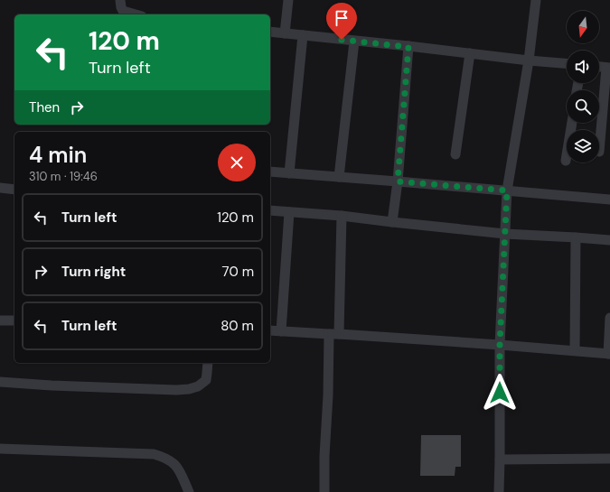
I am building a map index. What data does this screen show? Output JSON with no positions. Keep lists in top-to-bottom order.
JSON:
{
  "north": "bottom",
  "page": {
    "turn": ["120 m", "Turn left"],
    "then": "Then",
    "heading": ["4 min", "310 m · 19:46"],
    "list": [
      {
        "name": "Turn left",
        "value": "120 m"
      },
      {
        "name": "Turn right",
        "value": "70 m"
      },
      {
        "name": "Turn left",
        "value": "80 m"
      }
    ]
  }
}
